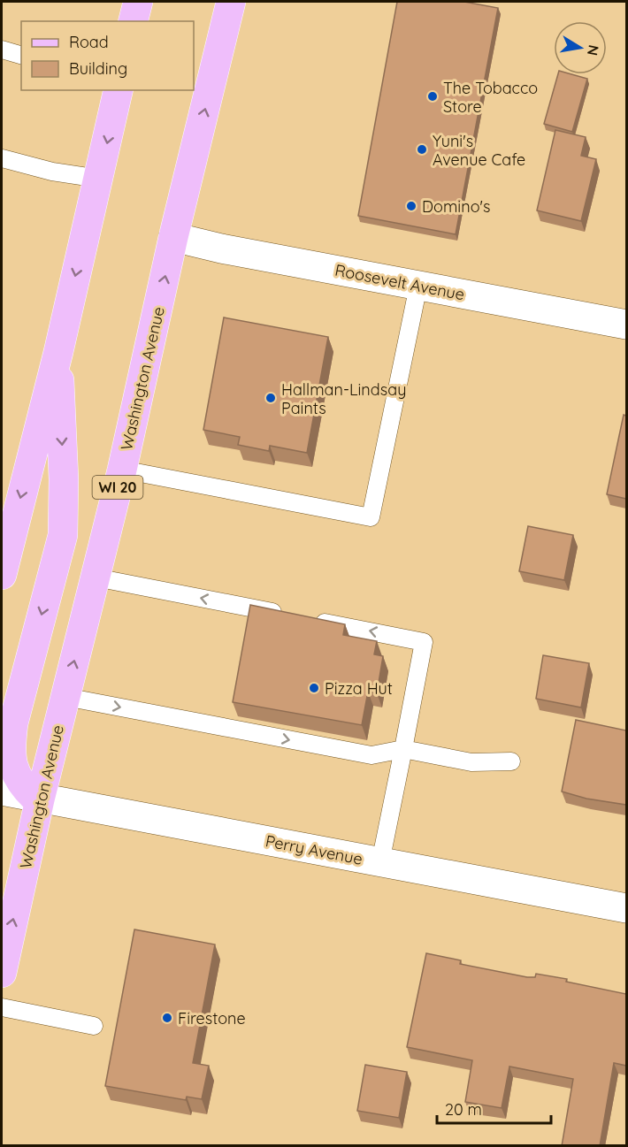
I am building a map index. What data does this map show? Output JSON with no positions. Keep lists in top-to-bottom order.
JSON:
{
  "streets": {
    "main road": ["Washington Avenue", "WI 20"],
    "street": ["Roosevelt Avenue", "Perry Avenue"]
  },
  "crossings": [
    ["Roosevelt Avenue", "Washington Avenue"],
    ["Washington Avenue", "Perry Avenue"]
  ],
  "places": [
    "The Tobacco Store",
    "Yuni's Avenue Cafe",
    "Domino's",
    "Hallman-Lindsay Paints",
    "Pizza Hut",
    "Firestone"
  ],
  "legend": ["Road", "Building"],
  "scale_bar": "20 m",
  "north": "right"
}
